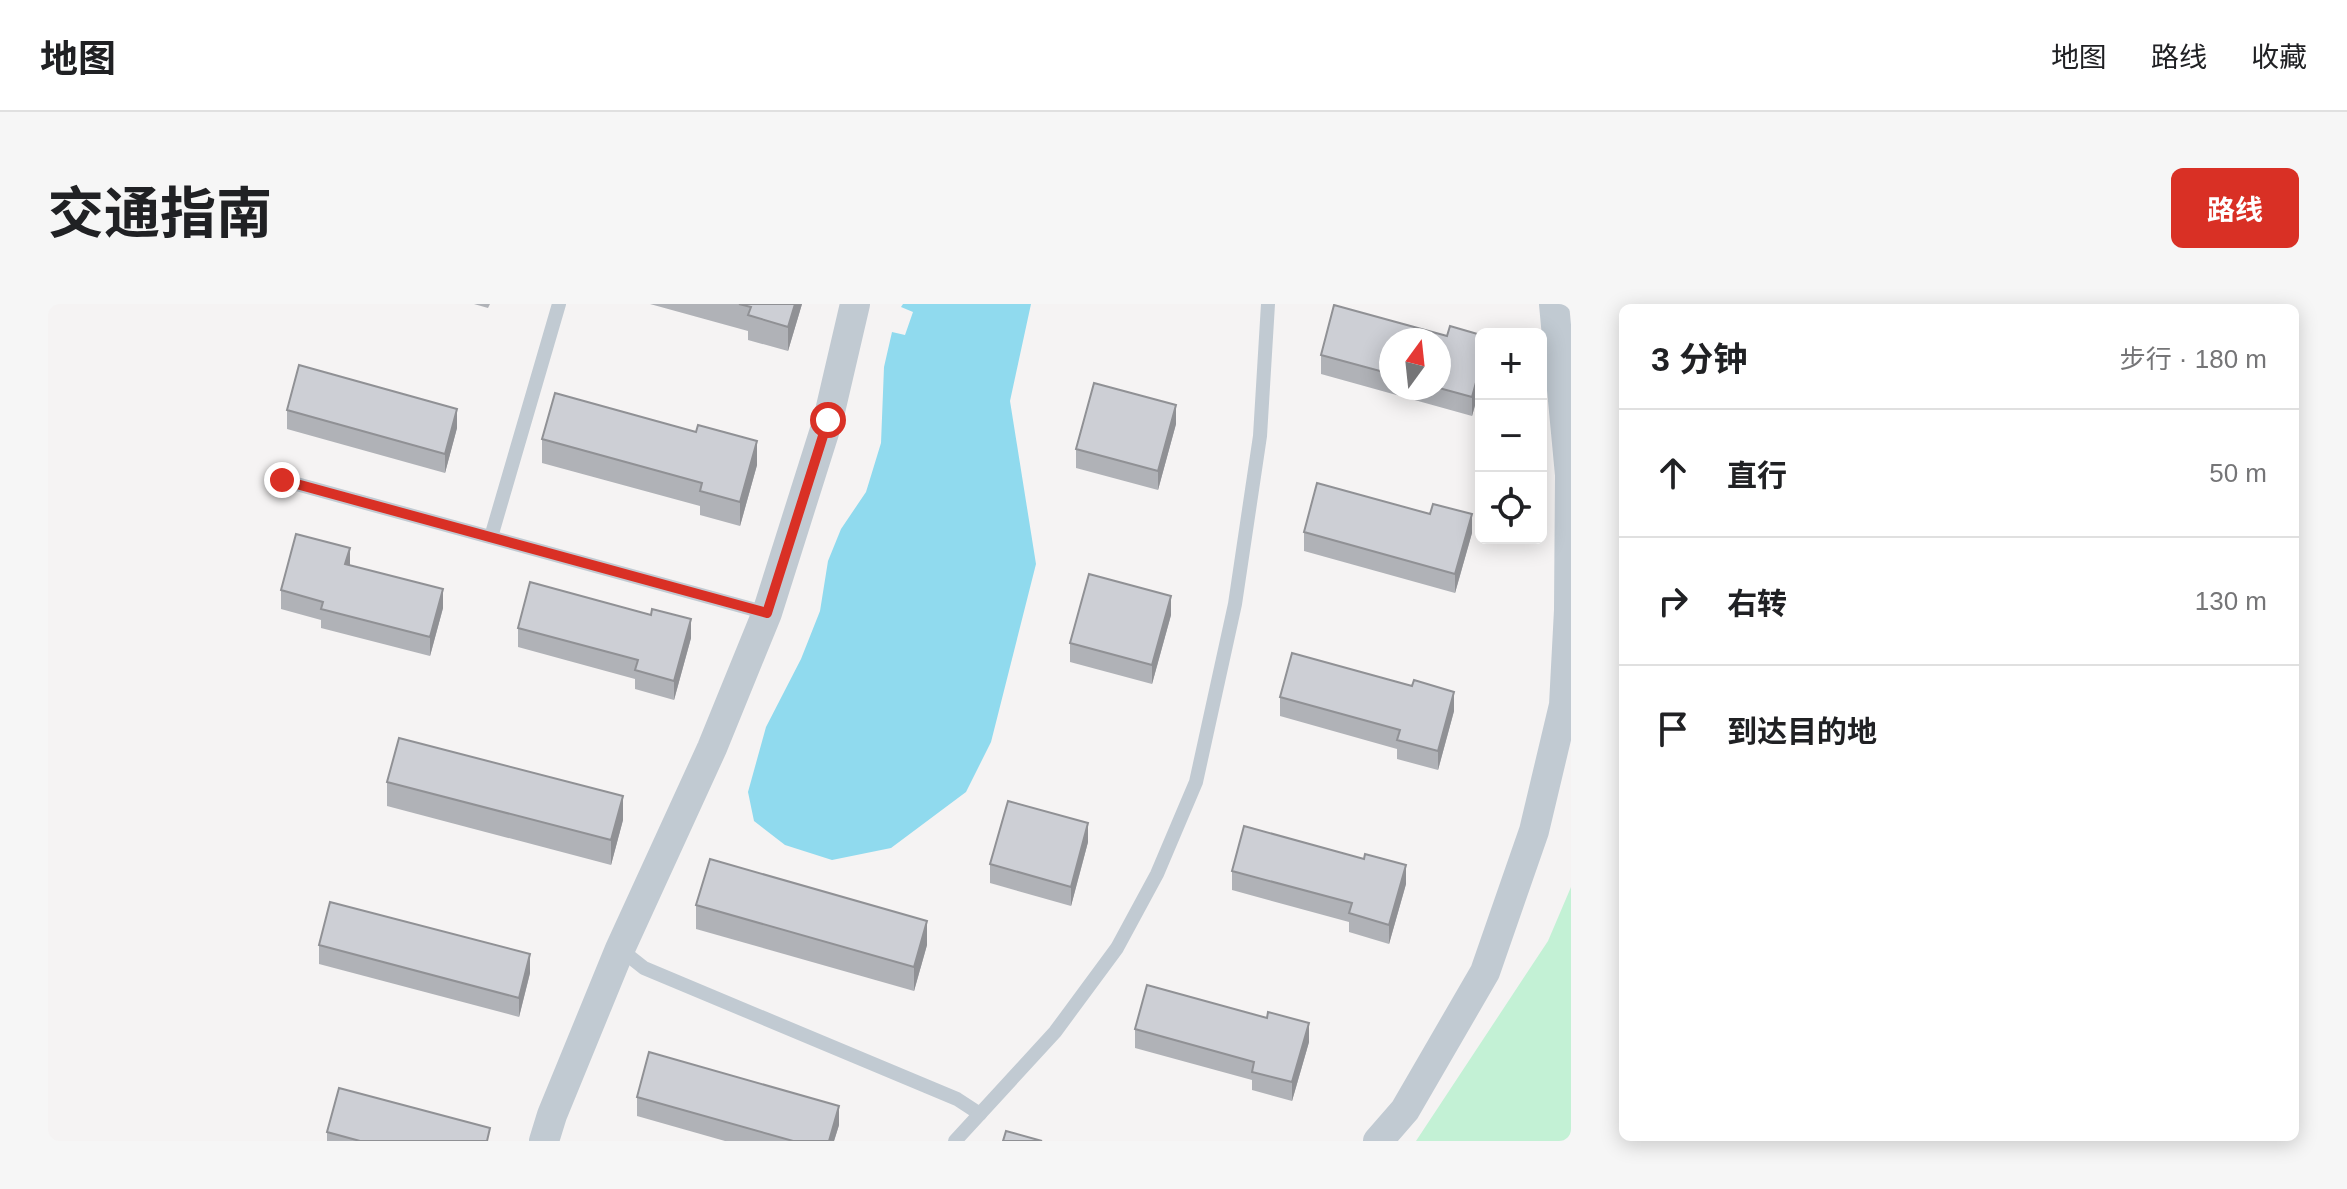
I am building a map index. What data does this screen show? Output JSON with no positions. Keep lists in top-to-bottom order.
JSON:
{
  "north": "top",
  "page": {
    "header": "地图",
    "nav": ["地图", "路线", "收藏"],
    "title": "交通指南",
    "buttons": "路线",
    "heading": ["3 分钟", "步行 · 180 m"],
    "map_buttons": ["+", "−"],
    "list": [
      ["直行", "50 m"],
      ["右转", "130 m"],
      "到达目的地"
    ]
  }
}
